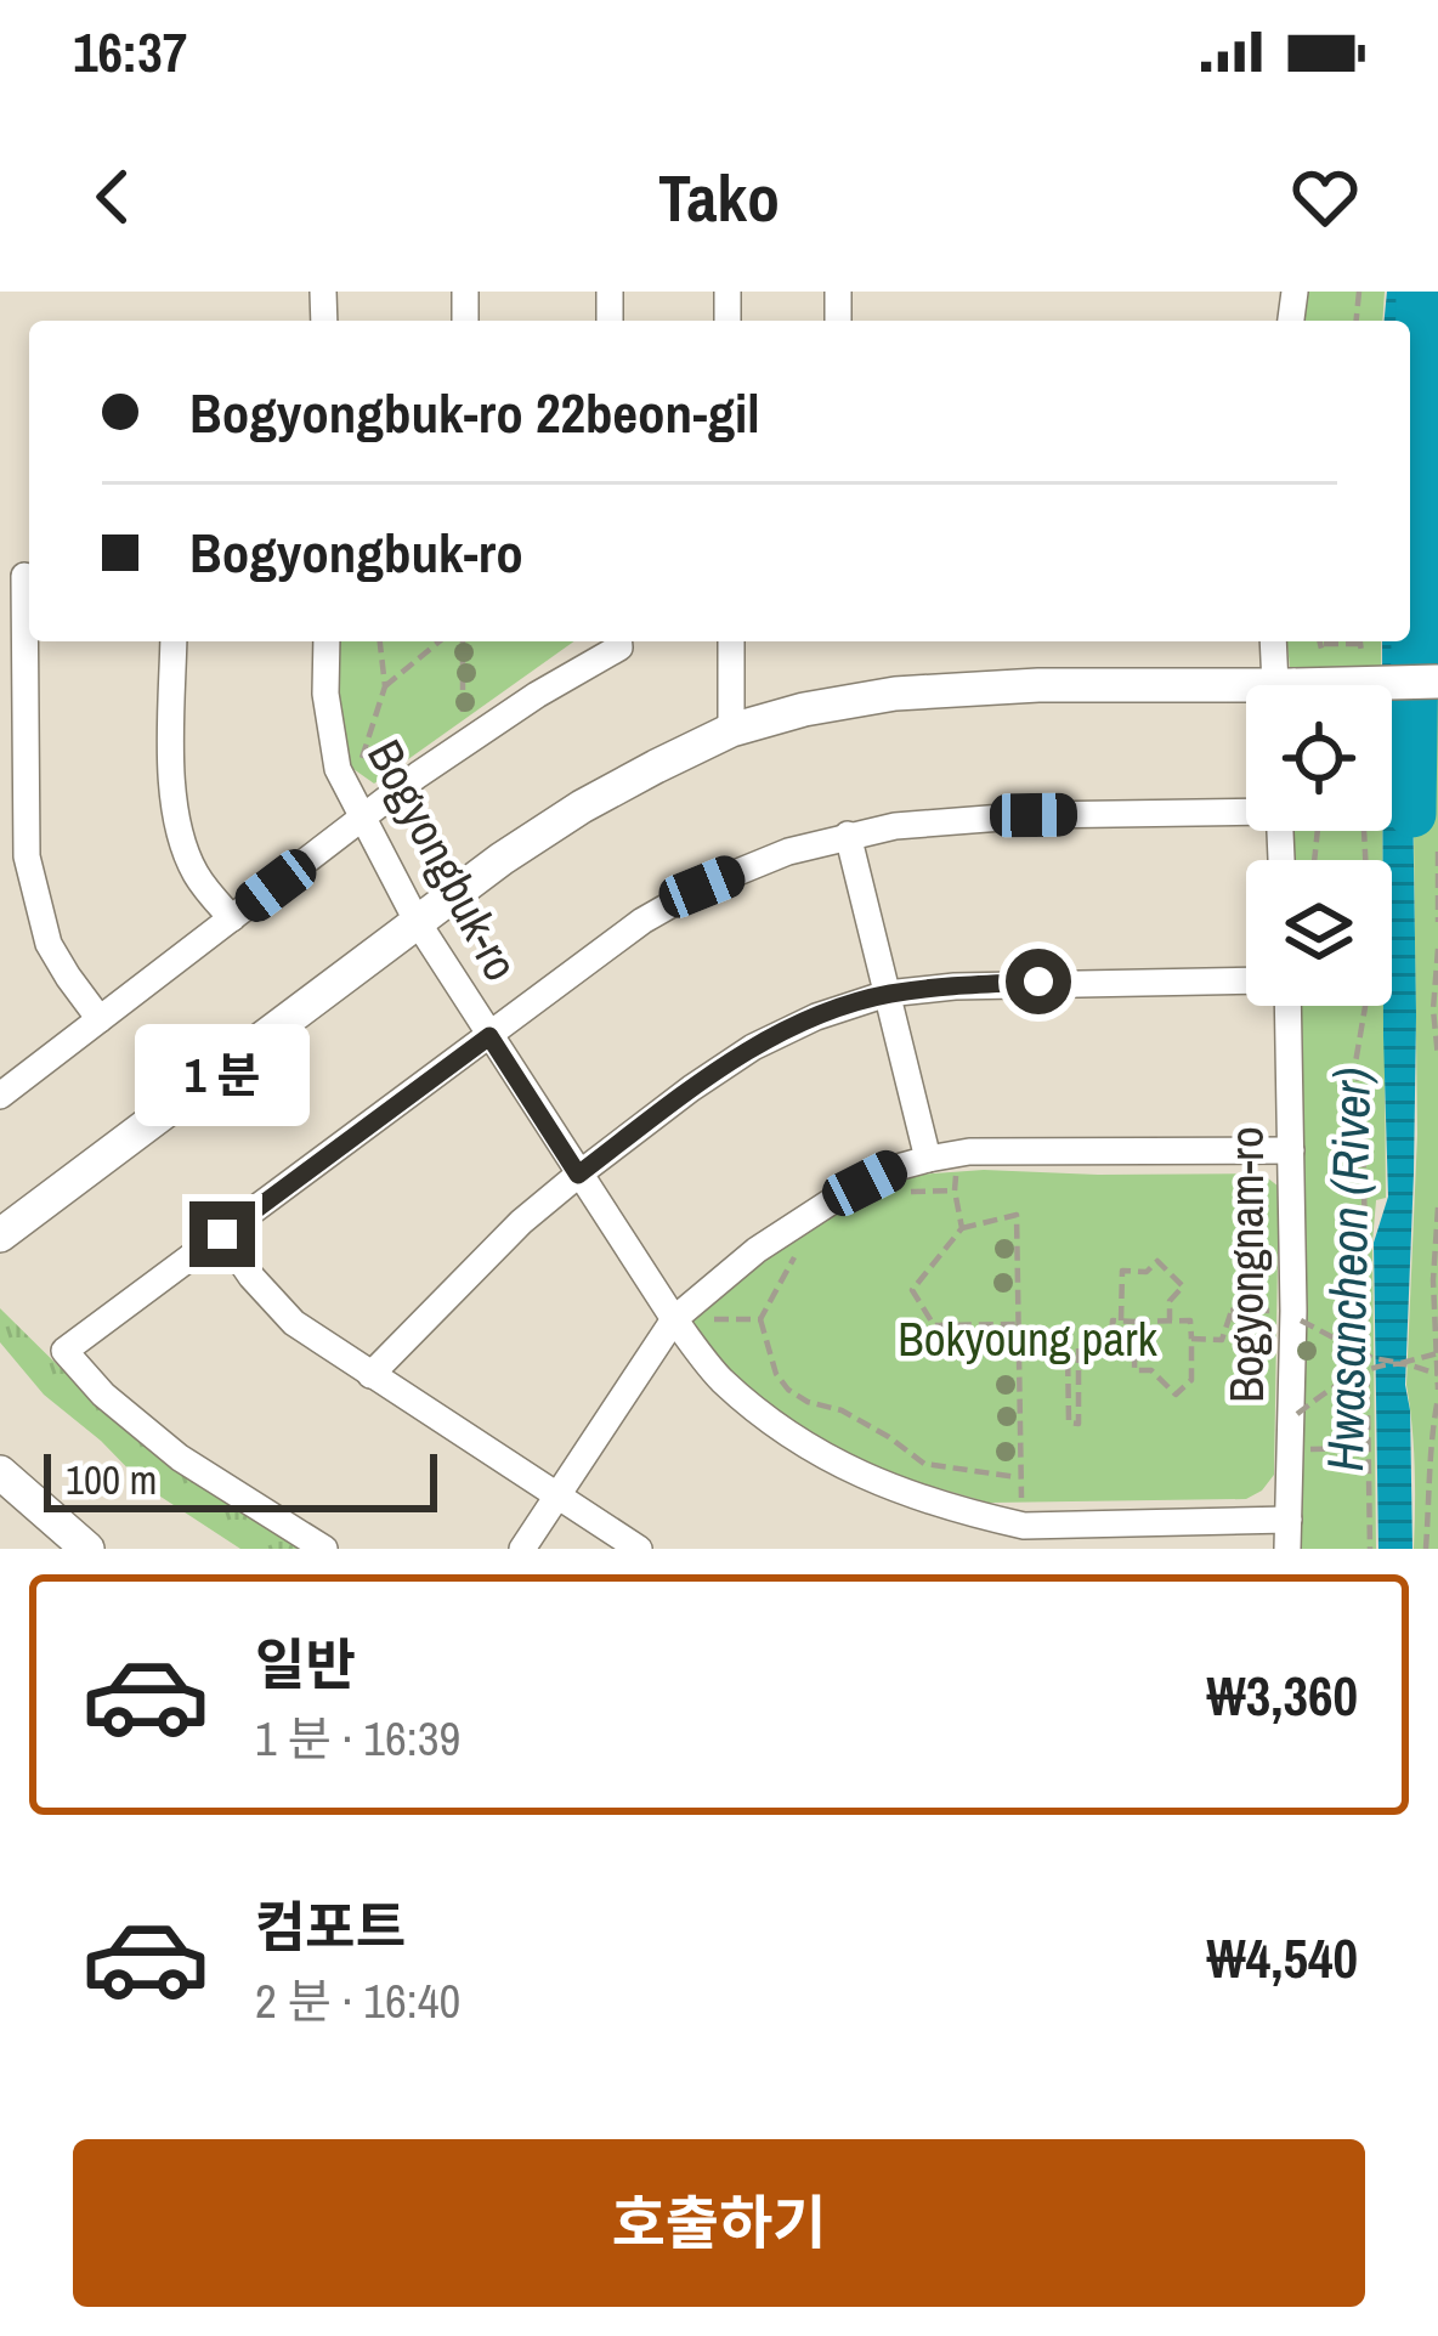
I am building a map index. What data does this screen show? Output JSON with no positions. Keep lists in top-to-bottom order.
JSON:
{
  "streets": {
    "street": ["Bogyongbuk-ro", "Bogyongnam-ro"]
  },
  "crossings": [
    ["Bogyongbuk-ro", "Bogyongnam-ro"]
  ],
  "water": ["Hwasancheon (River)"],
  "parks": ["Bokyoung park"],
  "scale_bar": "100 m",
  "page": {
    "status": "16:37",
    "header": "Tako",
    "banner": ["Bogyongbuk-ro 22beon-gil", "Bogyongbuk-ro"],
    "bubble": "1 분",
    "scale": "100 m",
    "list": [
      {
        "name": "일반",
        "note": "1 분 · 16:39",
        "value": "₩3,360"
      },
      {
        "name": "컴포트",
        "note": "2 분 · 16:40",
        "value": "₩4,540"
      }
    ],
    "buttons": "호출하기"
  }
}
